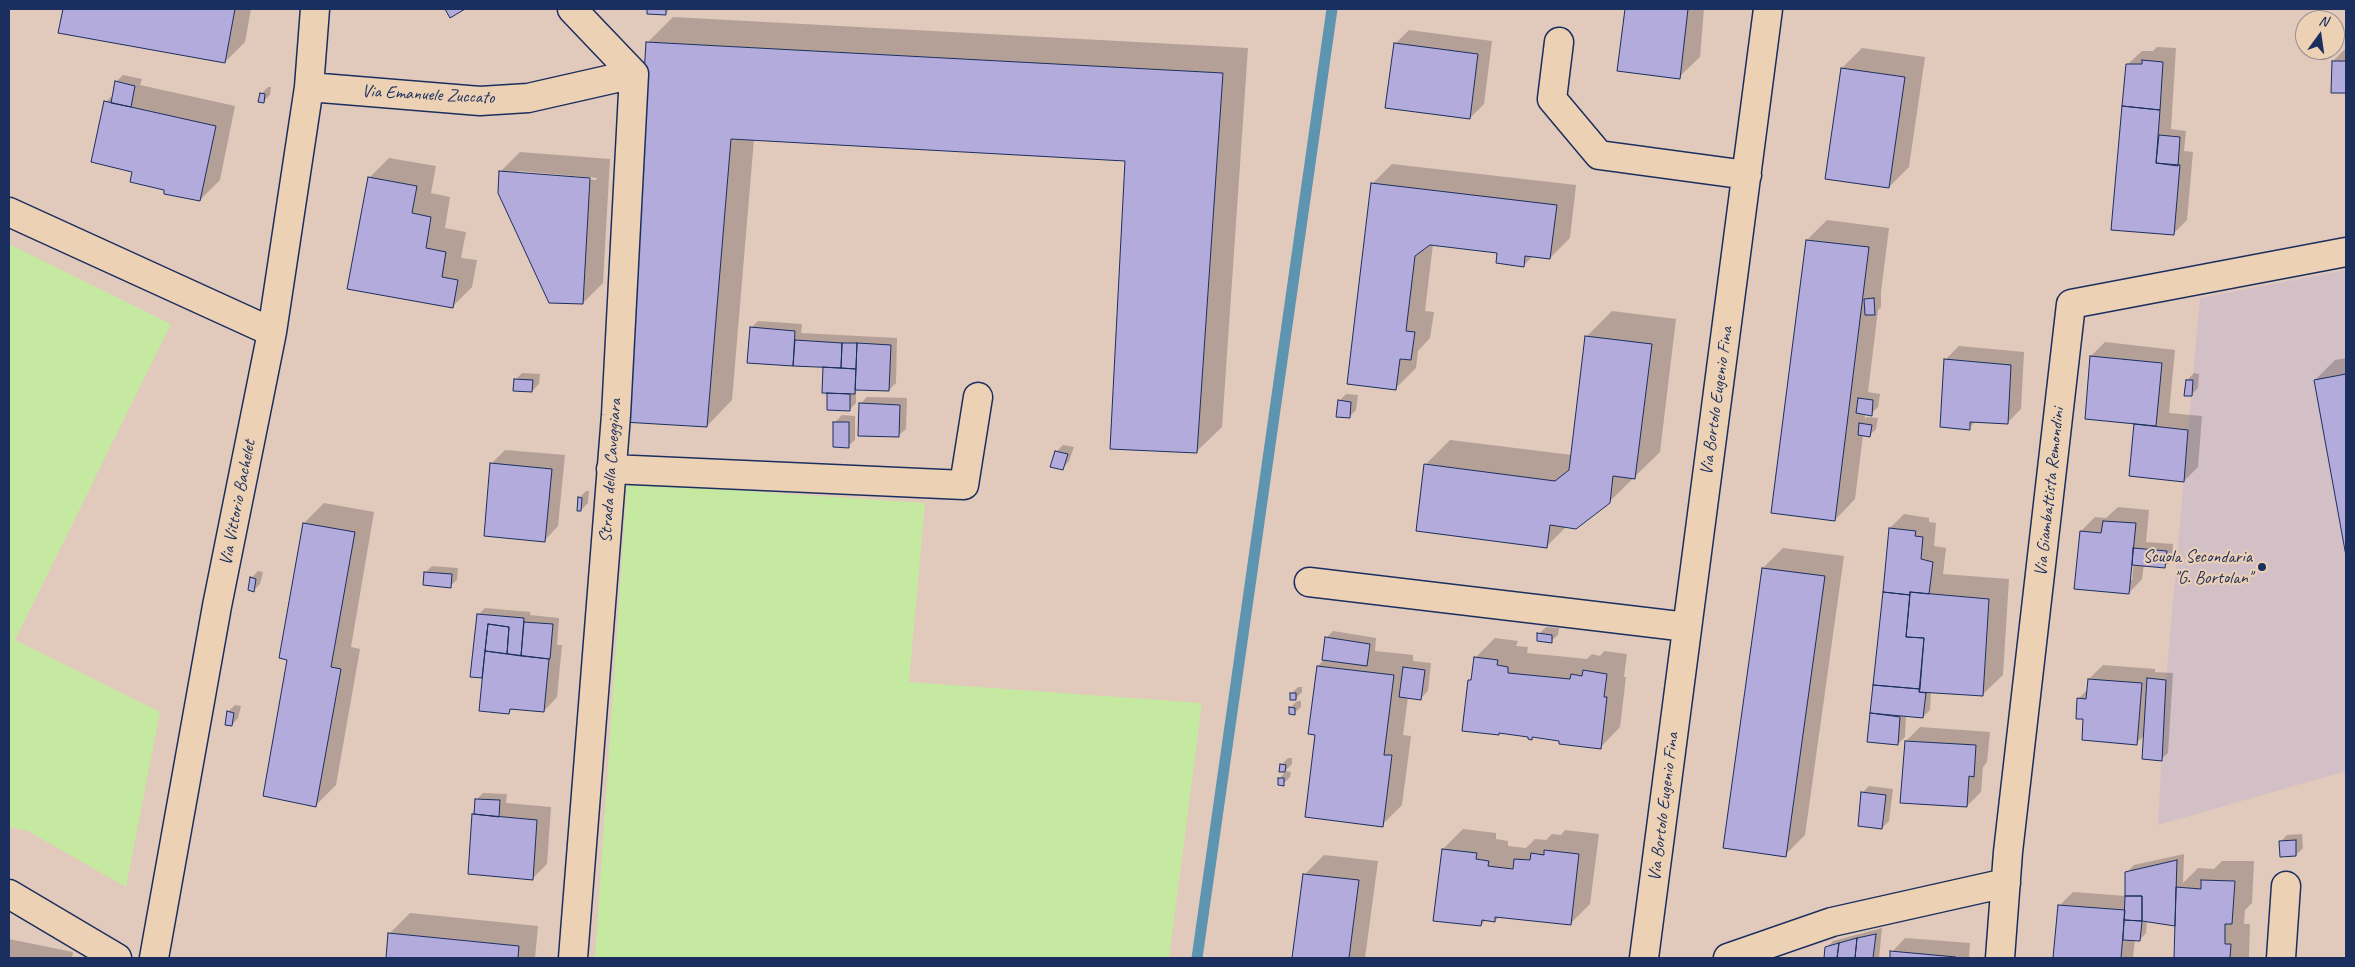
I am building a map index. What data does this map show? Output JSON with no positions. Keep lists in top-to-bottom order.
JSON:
{
  "streets": {
    "street": [
      "Via Emanuele Zuccato",
      "Via Bortolo Eugenio Fina",
      "Strada della Caveggiara",
      "Via Giambattista Remondini",
      "Via Vittorio Bachelet"
    ]
  },
  "crossings": [
    ["Via Emanuele Zuccato", "Strada della Caveggiara"]
  ],
  "places": ["Scuola Secondaria \"G. Bortolan\""],
  "north": "top"
}
